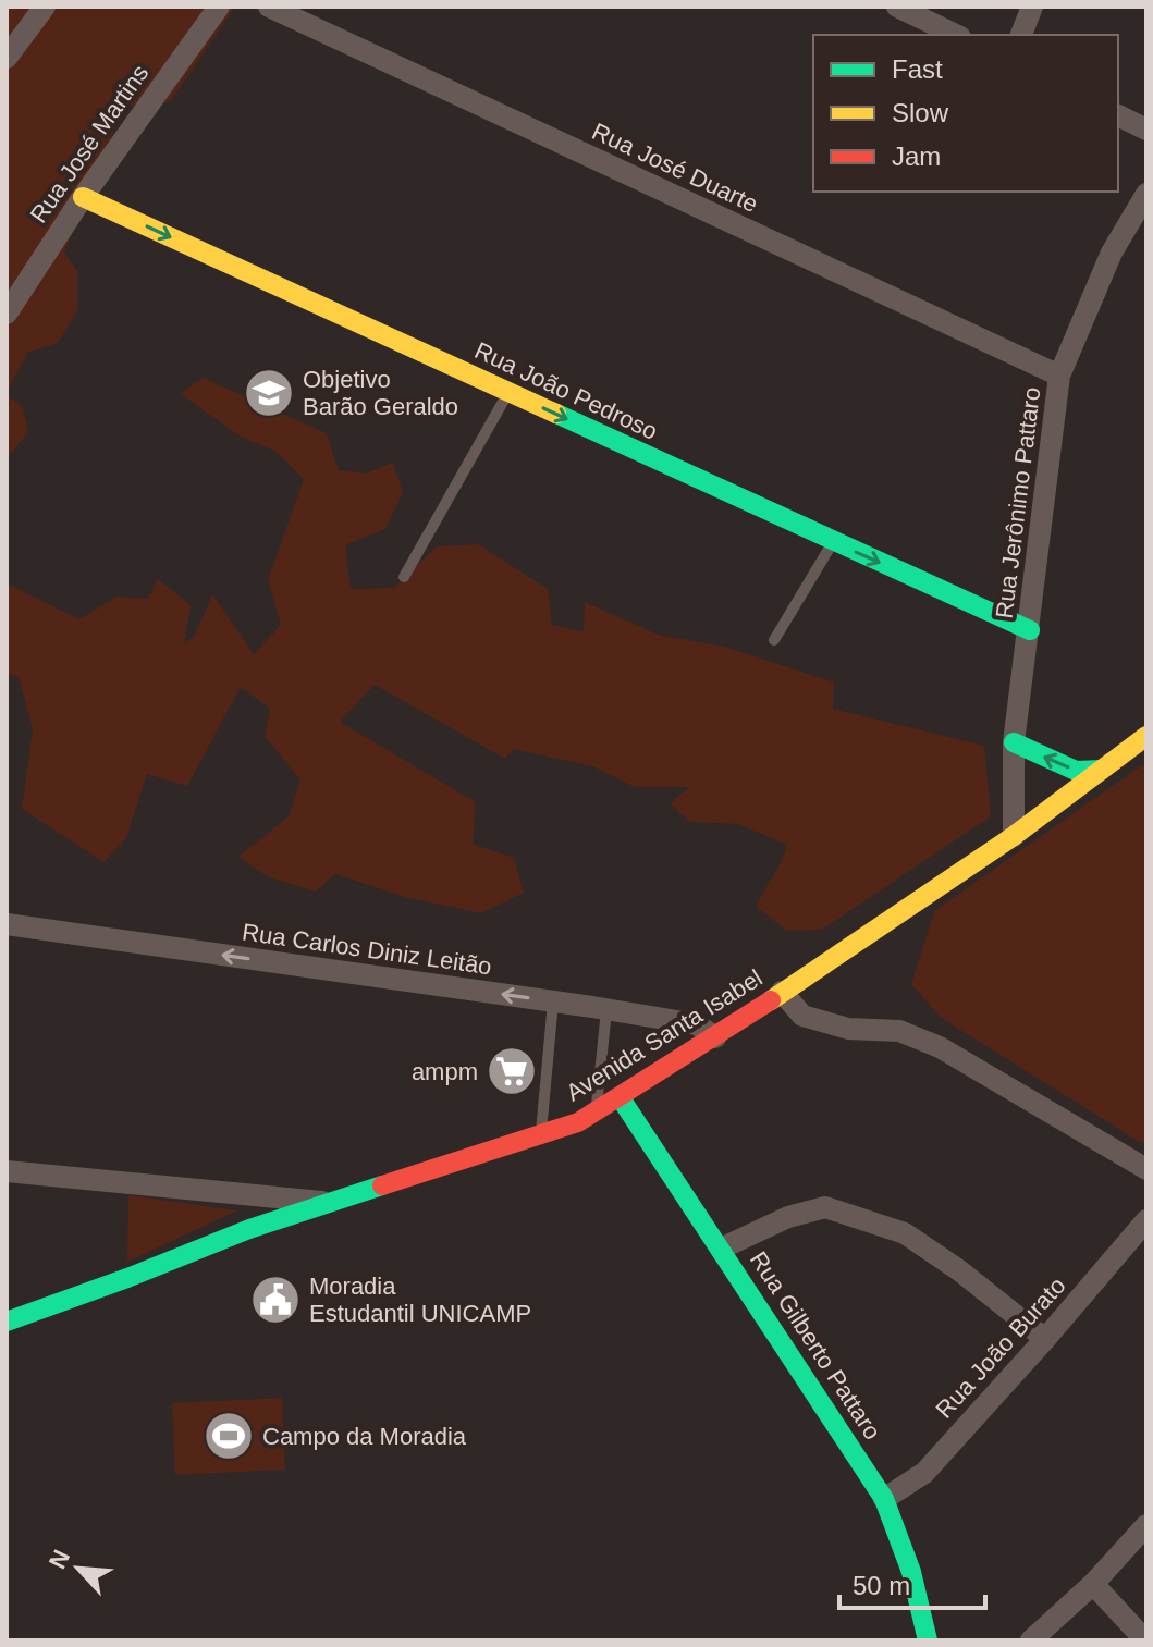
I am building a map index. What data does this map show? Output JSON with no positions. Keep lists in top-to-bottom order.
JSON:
{
  "streets": {
    "main road": ["Rua João Pedroso", "Avenida Santa Isabel", "Rua Gilberto Pattaro"],
    "street": [
      "Rua José Martins",
      "Rua José Duarte",
      "Rua Jerônimo Pattaro",
      "Rua Carlos Diniz Leitão",
      "Rua João Burato"
    ]
  },
  "crossings": [
    ["Rua José Martins", "Rua João Pedroso"],
    ["Rua José Duarte", "Rua Jerônimo Pattaro"],
    ["Rua João Pedroso", "Rua Jerônimo Pattaro"],
    ["Rua Jerônimo Pattaro", "Avenida Santa Isabel"],
    ["Rua Carlos Diniz Leitão", "Avenida Santa Isabel"],
    ["Avenida Santa Isabel", "Rua Gilberto Pattaro"],
    ["Rua Gilberto Pattaro", "Rua João Burato"]
  ],
  "one_way": ["Rua João Pedroso", "Rua Carlos Diniz Leitão"],
  "places": {
    "school or university": ["Objetivo Barão Geraldo"],
    "supermarket": ["ampm"],
    "public building": ["Moradia Estudantil UNICAMP"],
    "sports": ["Campo da Moradia"]
  },
  "legend": ["Fast", "Slow", "Jam"],
  "scale_bar": "50 m",
  "north": "top left"
}
